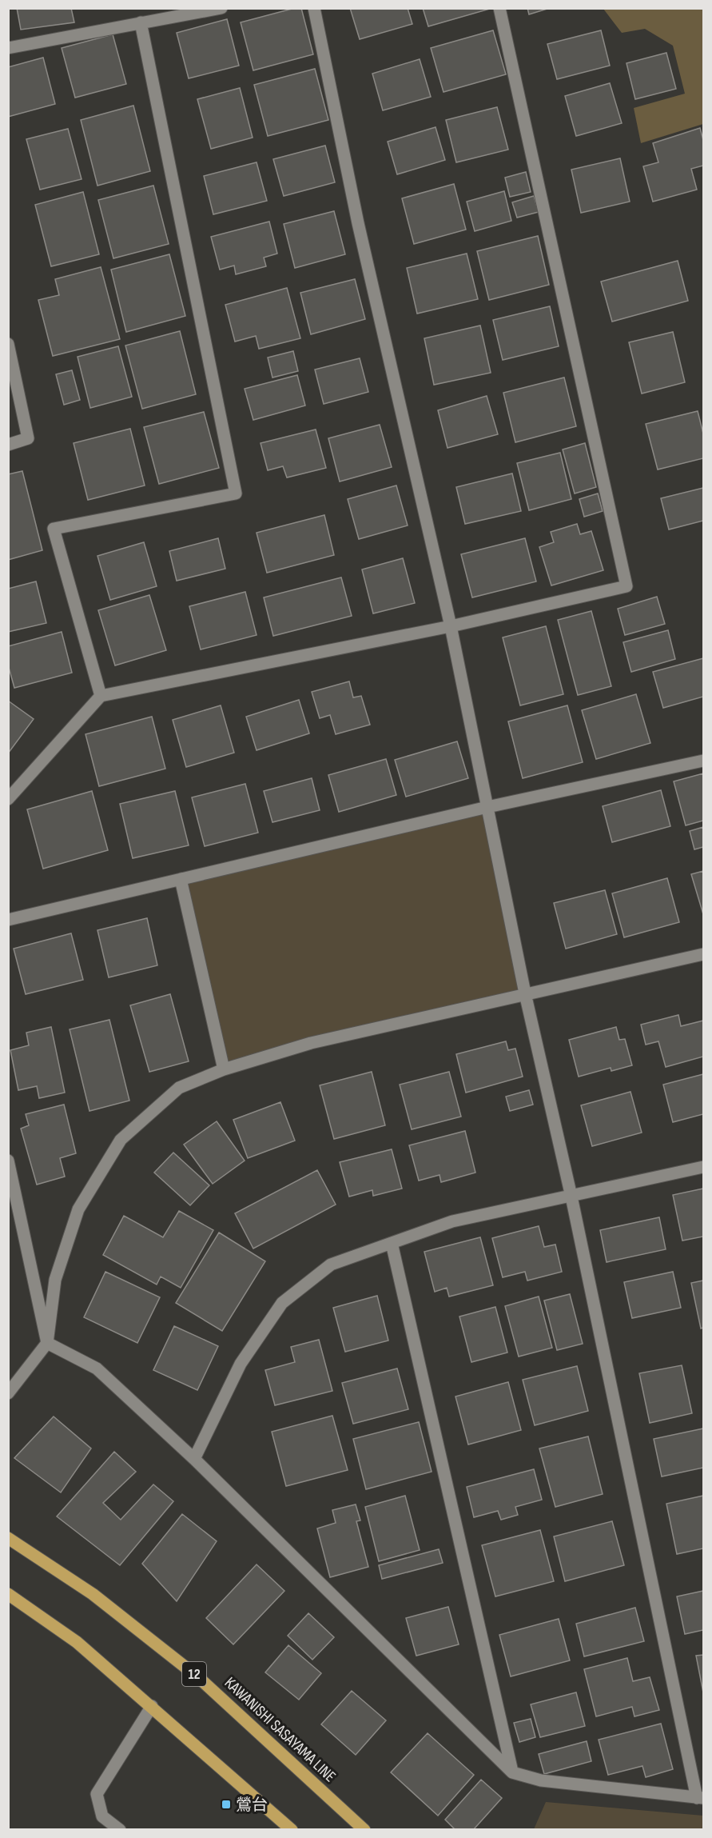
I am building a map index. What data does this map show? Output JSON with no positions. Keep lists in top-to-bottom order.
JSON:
{
  "streets": {
    "main road": ["12", "KAWANISHI SASAYAMA LINE"]
  },
  "places": {
    "transit": ["鶯台"]
  }
}
